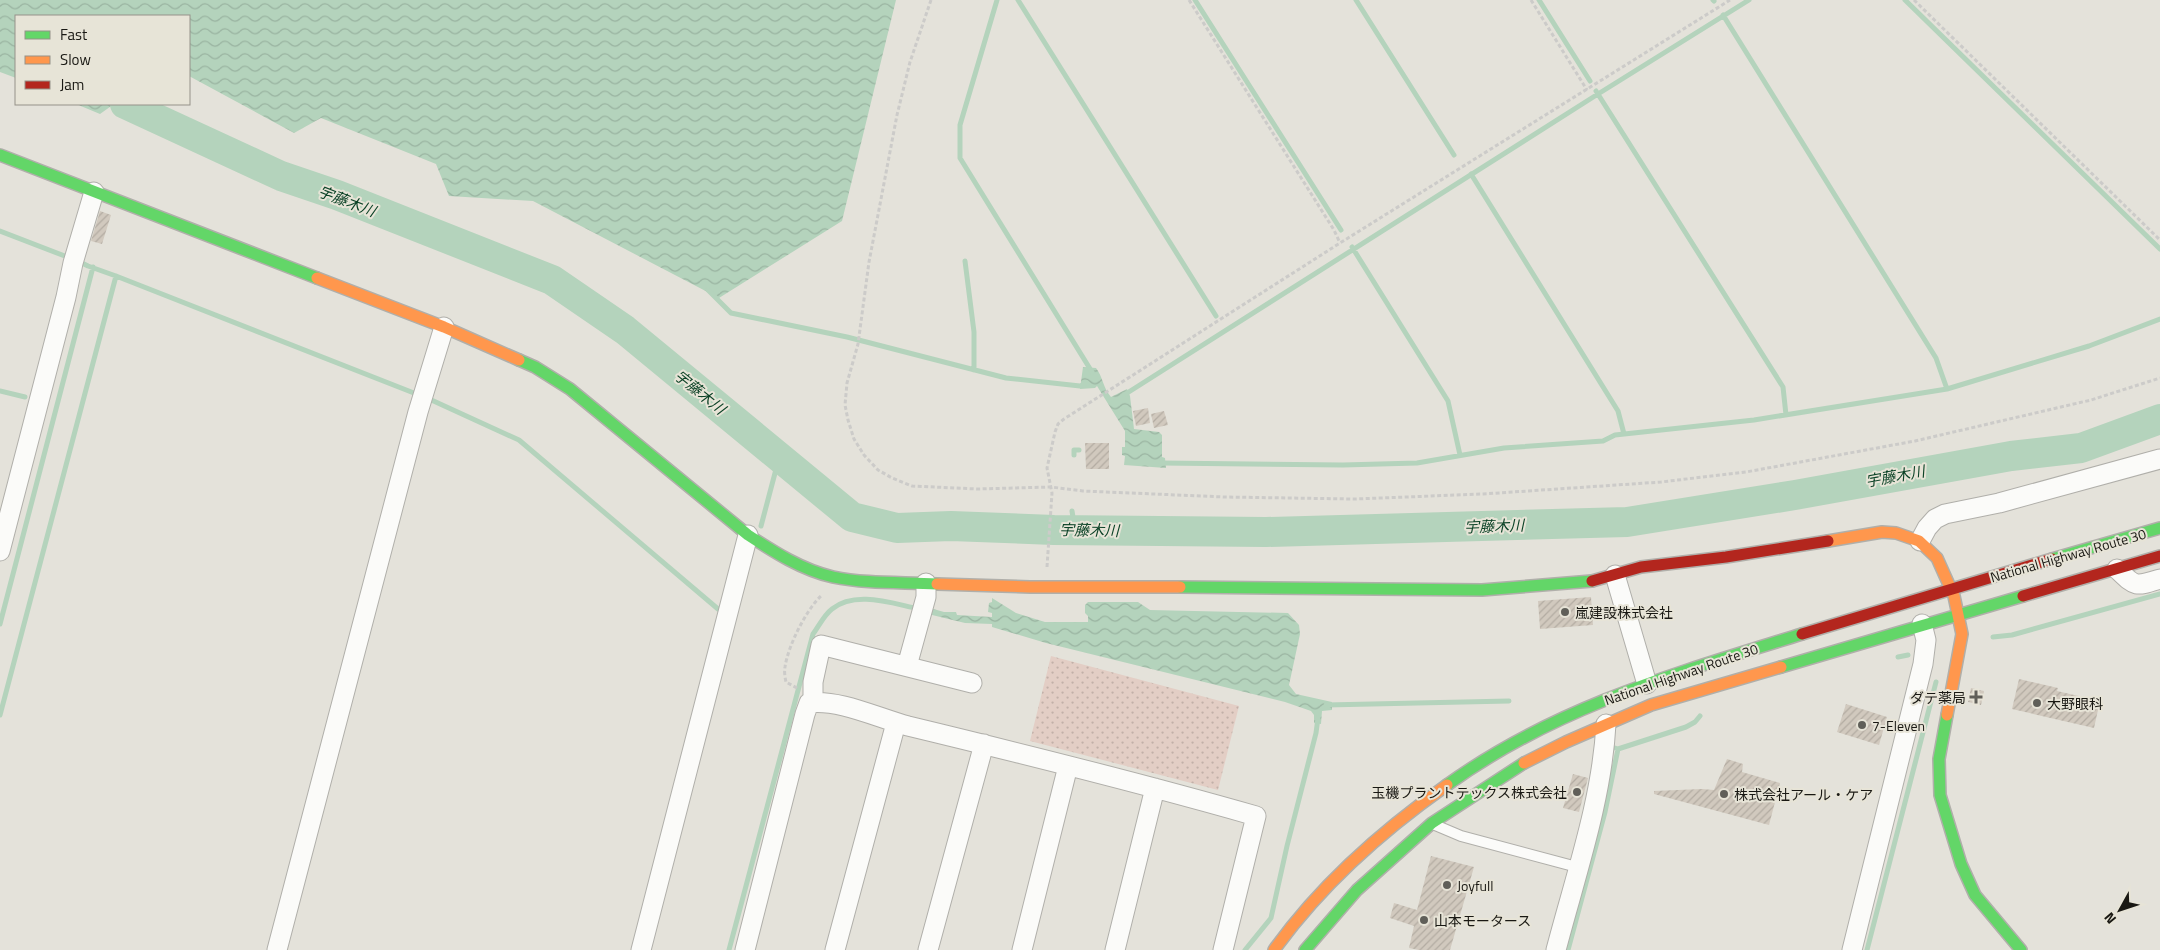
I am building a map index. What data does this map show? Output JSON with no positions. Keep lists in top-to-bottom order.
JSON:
{
  "streets": {
    "main road": ["National Highway Route 30"]
  },
  "water": ["宇藤木川"],
  "places": {
    "other": [
      "嵐建設株式会社",
      "大野眼科",
      "7-Eleven",
      "玉機プラントテックス株式会社",
      "株式会社アール・ケア",
      "Joyfull",
      "山本モータース"
    ],
    "health": ["ダテ薬局"]
  },
  "legend": ["Fast", "Slow", "Jam"],
  "north": "bottom left"
}
